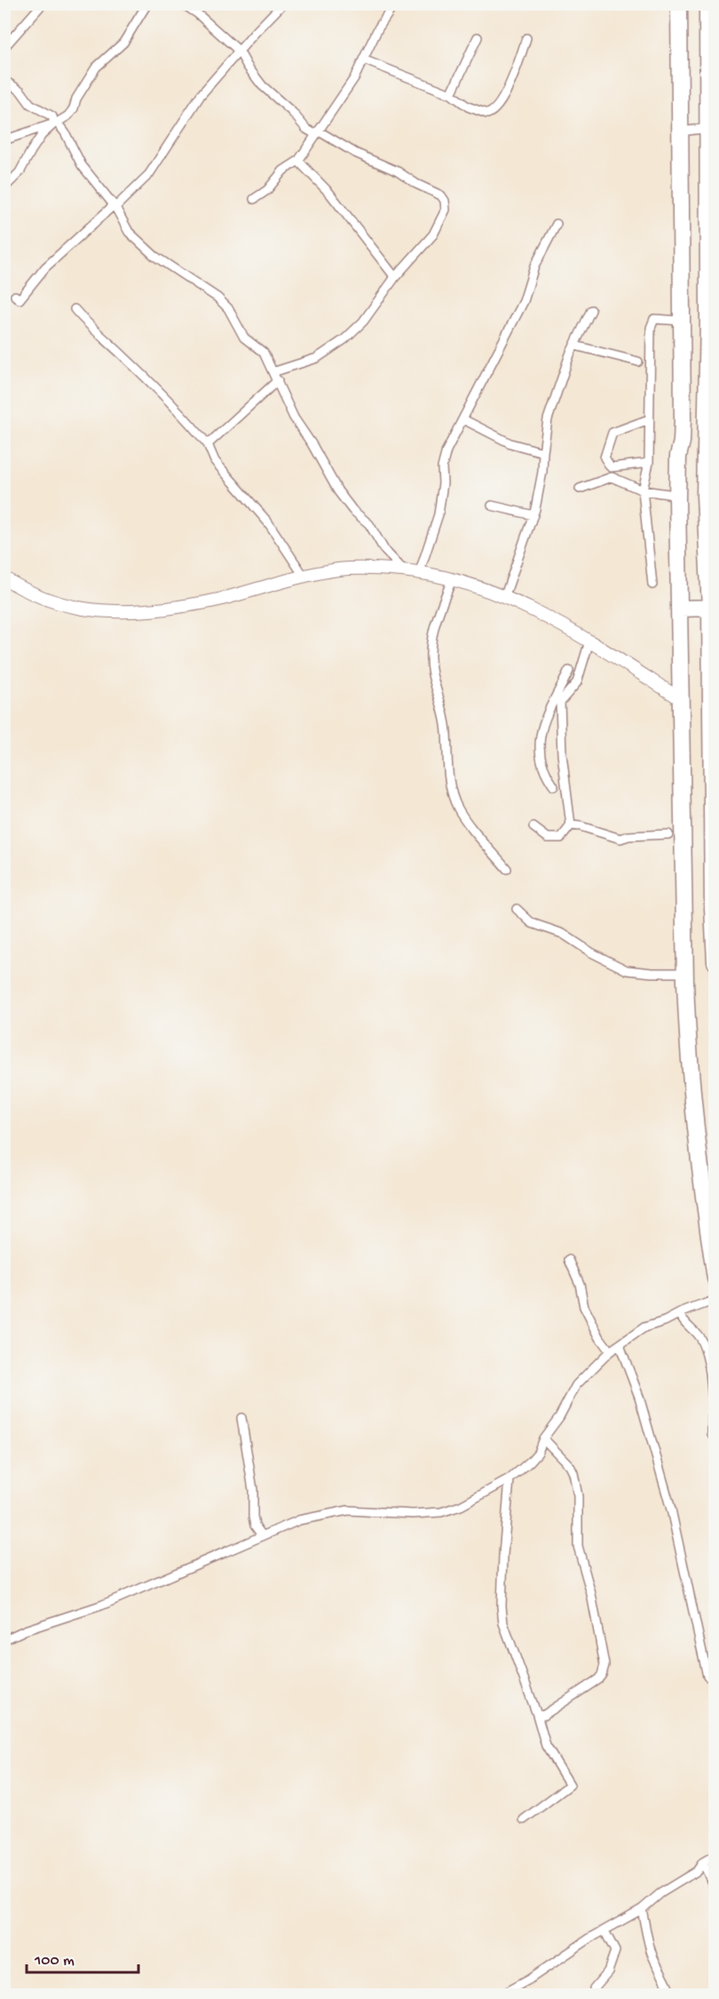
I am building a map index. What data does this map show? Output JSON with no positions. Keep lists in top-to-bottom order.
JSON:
{
  "scale_bar": "100 m"
}
